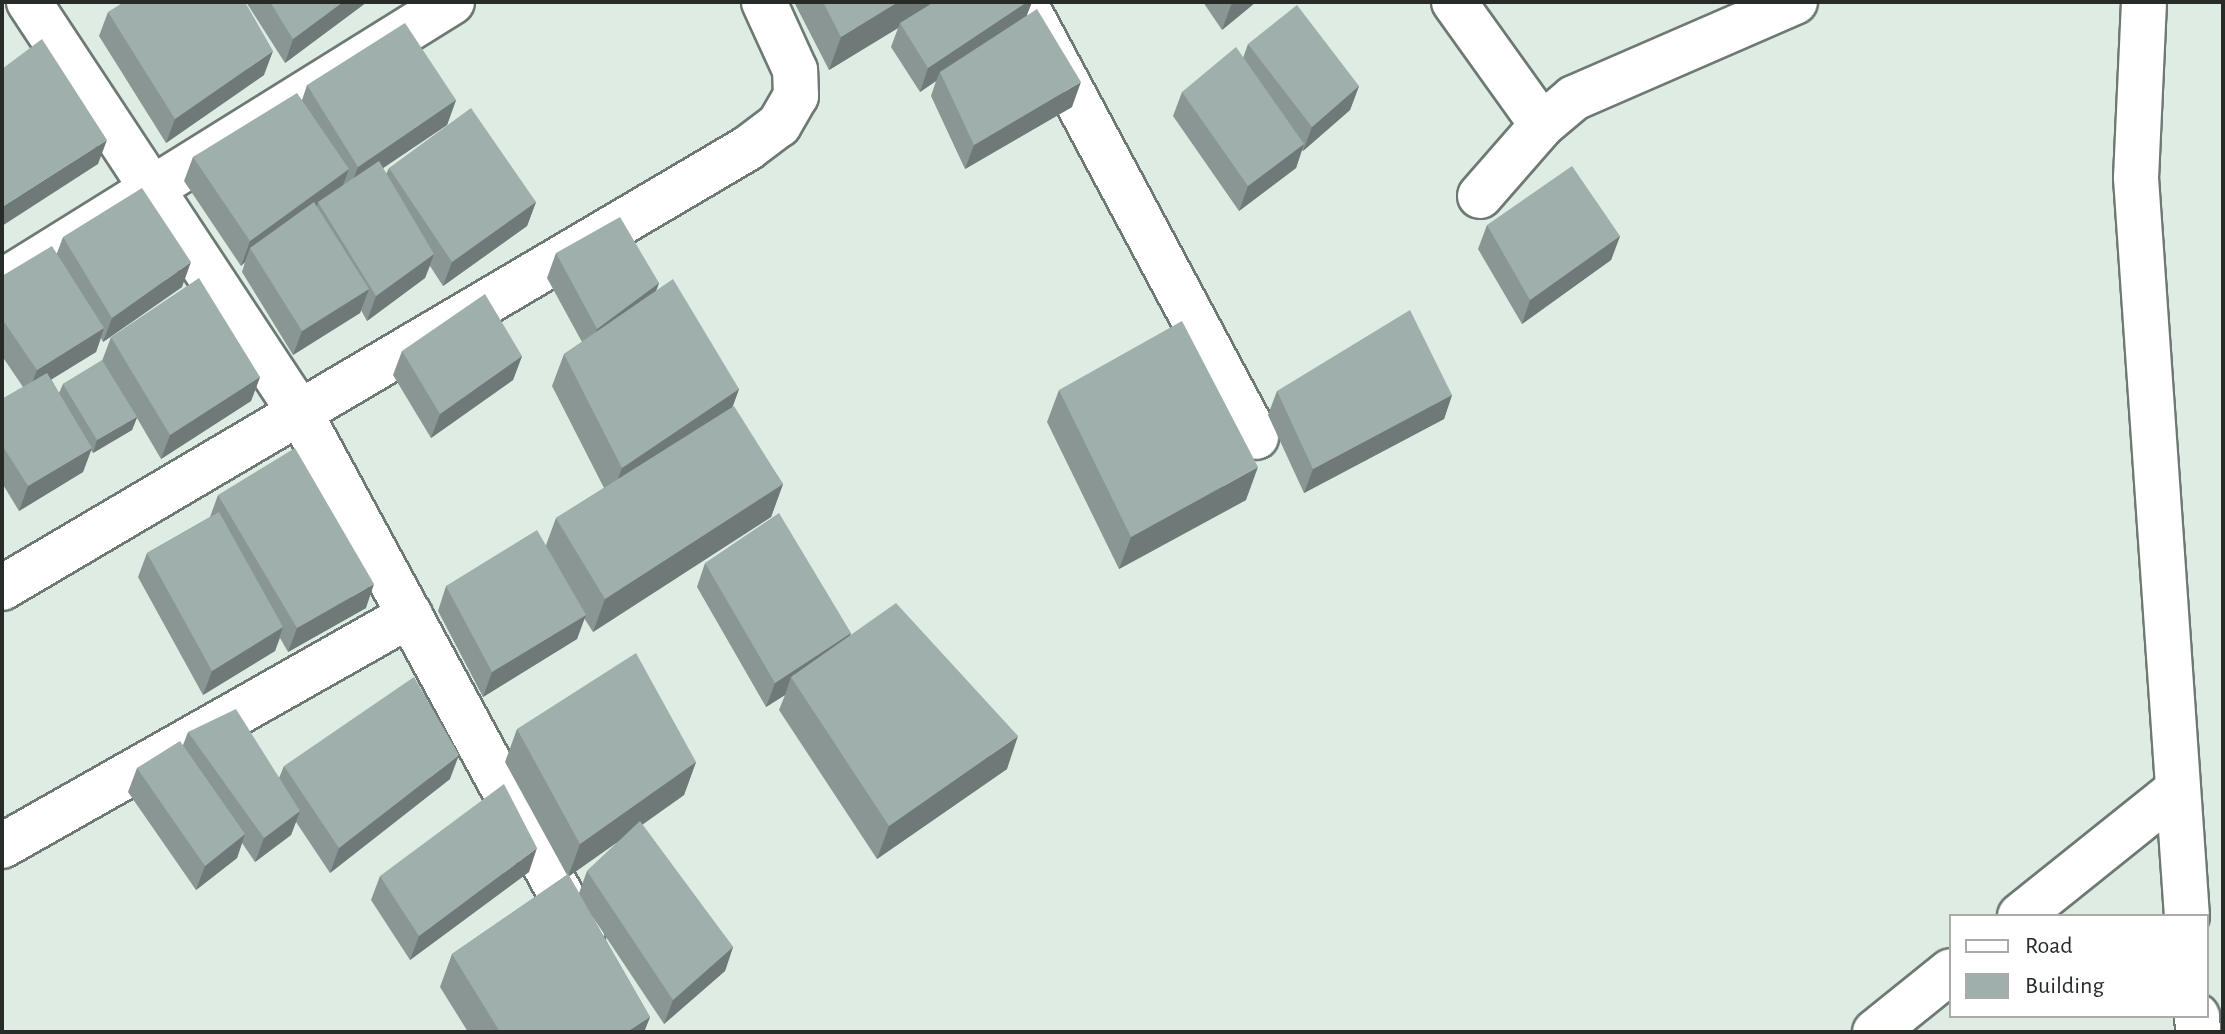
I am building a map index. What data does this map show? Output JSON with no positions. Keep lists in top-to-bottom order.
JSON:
{
  "legend": ["Road", "Building"]
}
